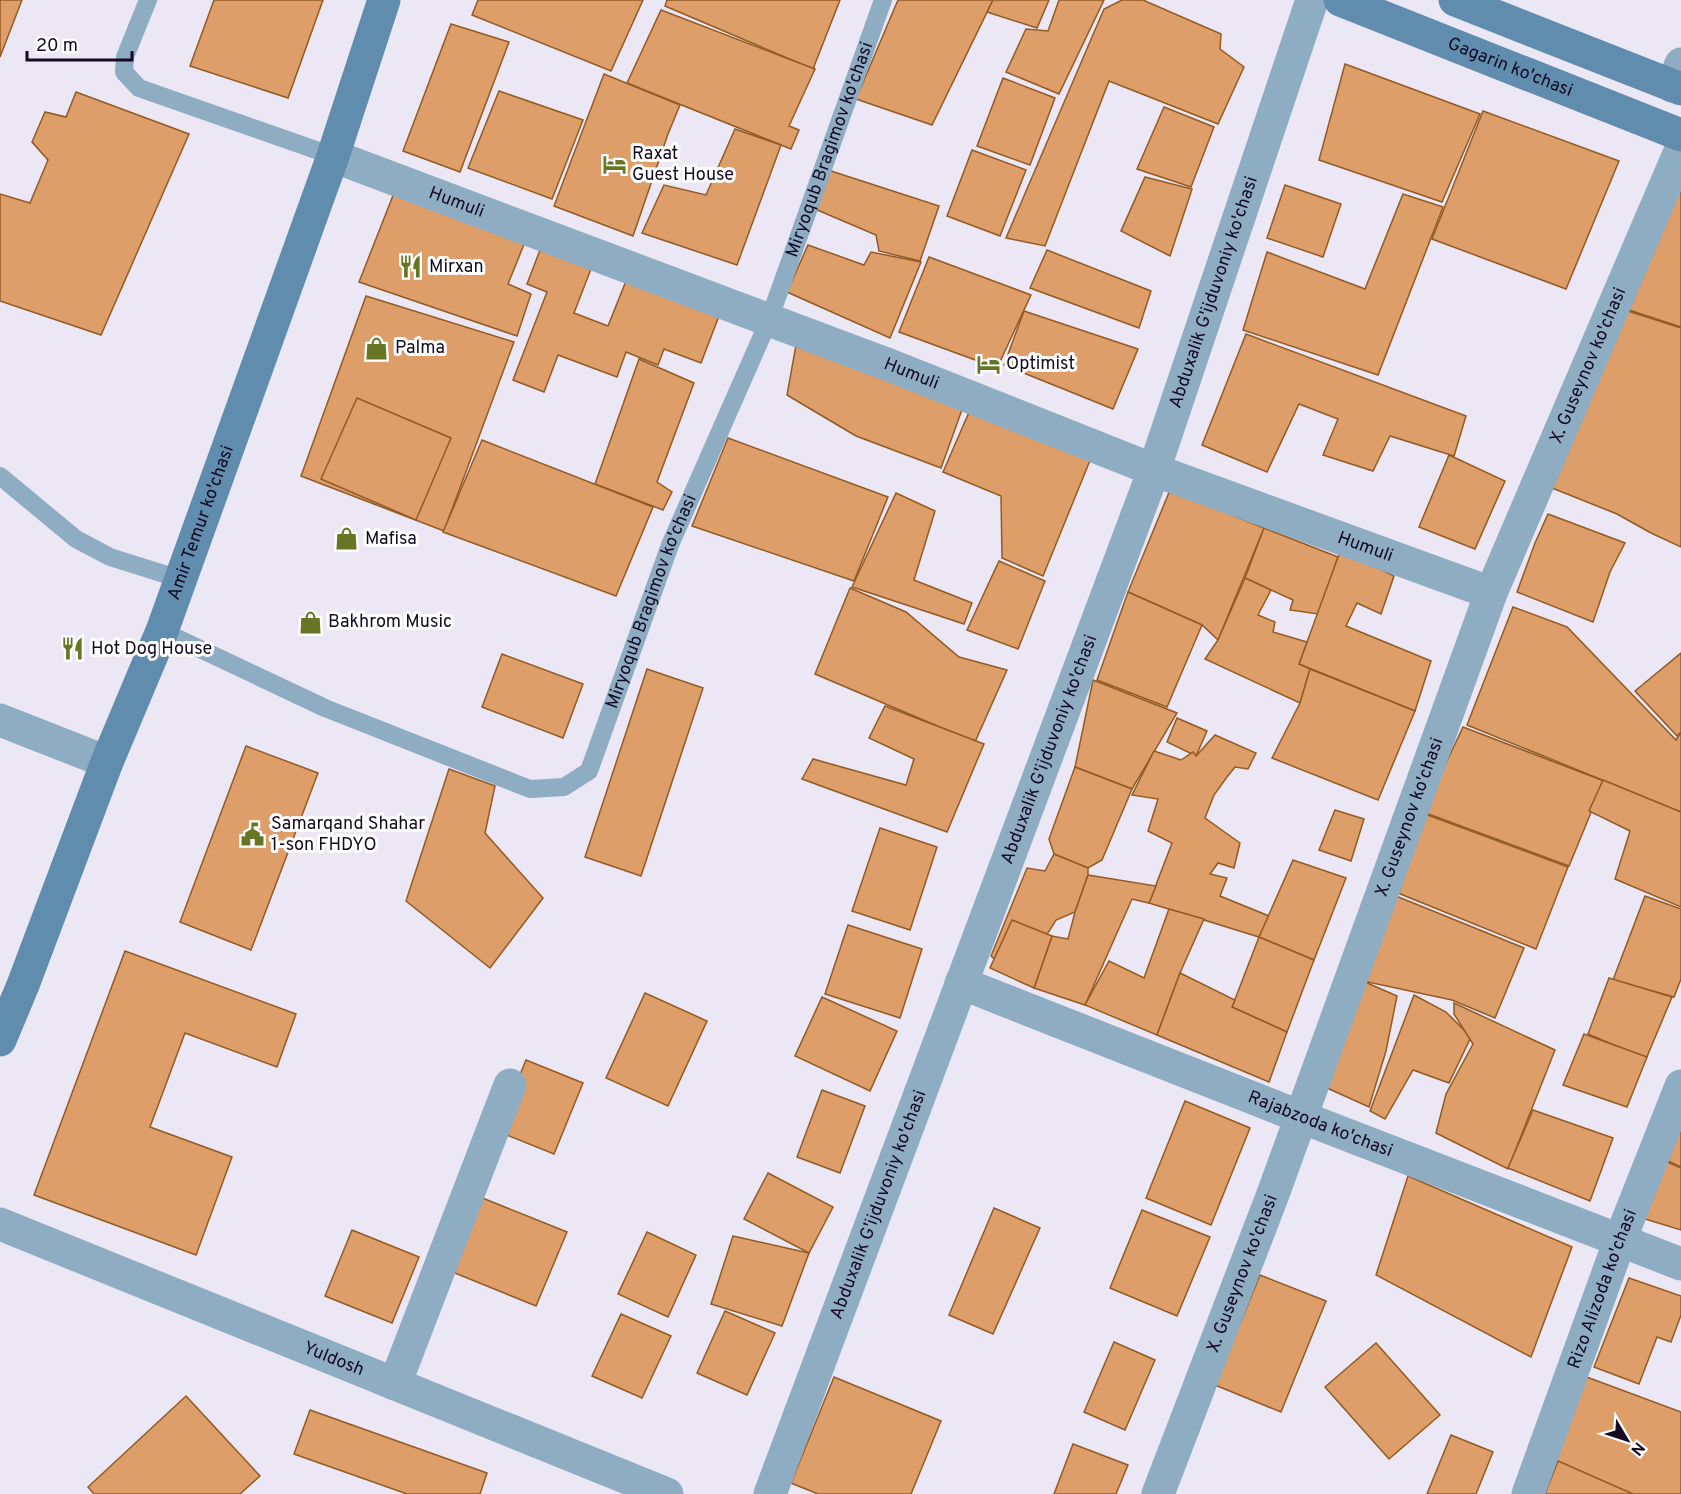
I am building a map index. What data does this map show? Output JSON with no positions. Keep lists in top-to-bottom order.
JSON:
{
  "streets": {
    "main road": ["Gagarin ko'chasi", "Amir Temur ko'chasi"],
    "street": [
      "Humuli",
      "Abduxalik G'ijduvoniy ko'chasi",
      "X. Guseynov ko'chasi",
      "Rajabzoda ko'chasi",
      "Rizo Alizoda ko'chasi",
      "Yuldosh"
    ],
    "lane": ["Miryoqub Bragimov ko'chasi"]
  },
  "crossings": [
    ["Miryoqub Bragimov ko'chasi", "Humuli"],
    ["Miryoqub Bragimov ko'chasi", "Amir Temur ko'chasi"],
    ["Humuli", "Abduxalik G'ijduvoniy ko'chasi"],
    ["Humuli", "X. Guseynov ko'chasi"],
    ["Humuli", "Amir Temur ko'chasi"],
    ["Abduxalik G'ijduvoniy ko'chasi", "Rajabzoda ko'chasi"],
    ["X. Guseynov ko'chasi", "Rajabzoda ko'chasi"],
    ["Rajabzoda ko'chasi", "Rizo Alizoda ko'chasi"]
  ],
  "places": {
    "hotel": ["Raxat Guest House", "Optimist"],
    "restaurant": ["Mirxan", "Hot Dog House"],
    "shop": ["Palma", "Mafisa", "Bakhrom Music"],
    "public building": ["Samarqand Shahar 1-son FHDYO"]
  },
  "scale_bar": "20 m",
  "north": "bottom right"
}
